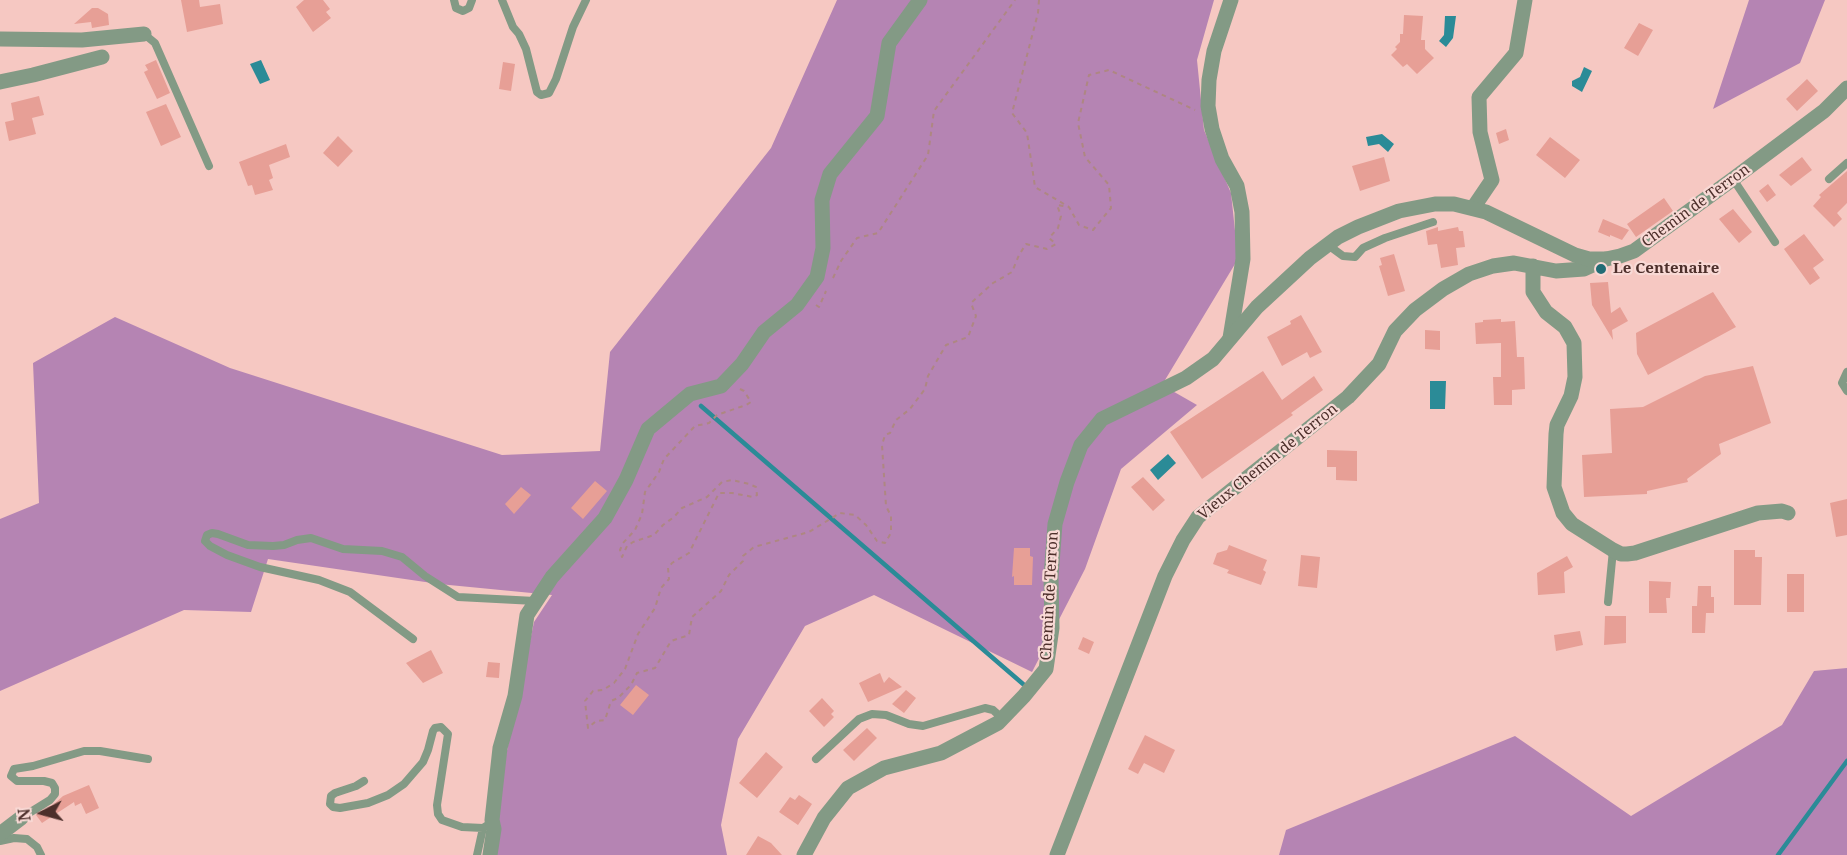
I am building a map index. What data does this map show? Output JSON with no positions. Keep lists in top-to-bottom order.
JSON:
{
  "streets": {
    "street": ["Chemin de Terron", "Vieux Chemin de Terron"]
  },
  "crossings": [
    ["Chemin de Terron", "Vieux Chemin de Terron"]
  ],
  "places": ["Le Centenaire"],
  "north": "left"
}
